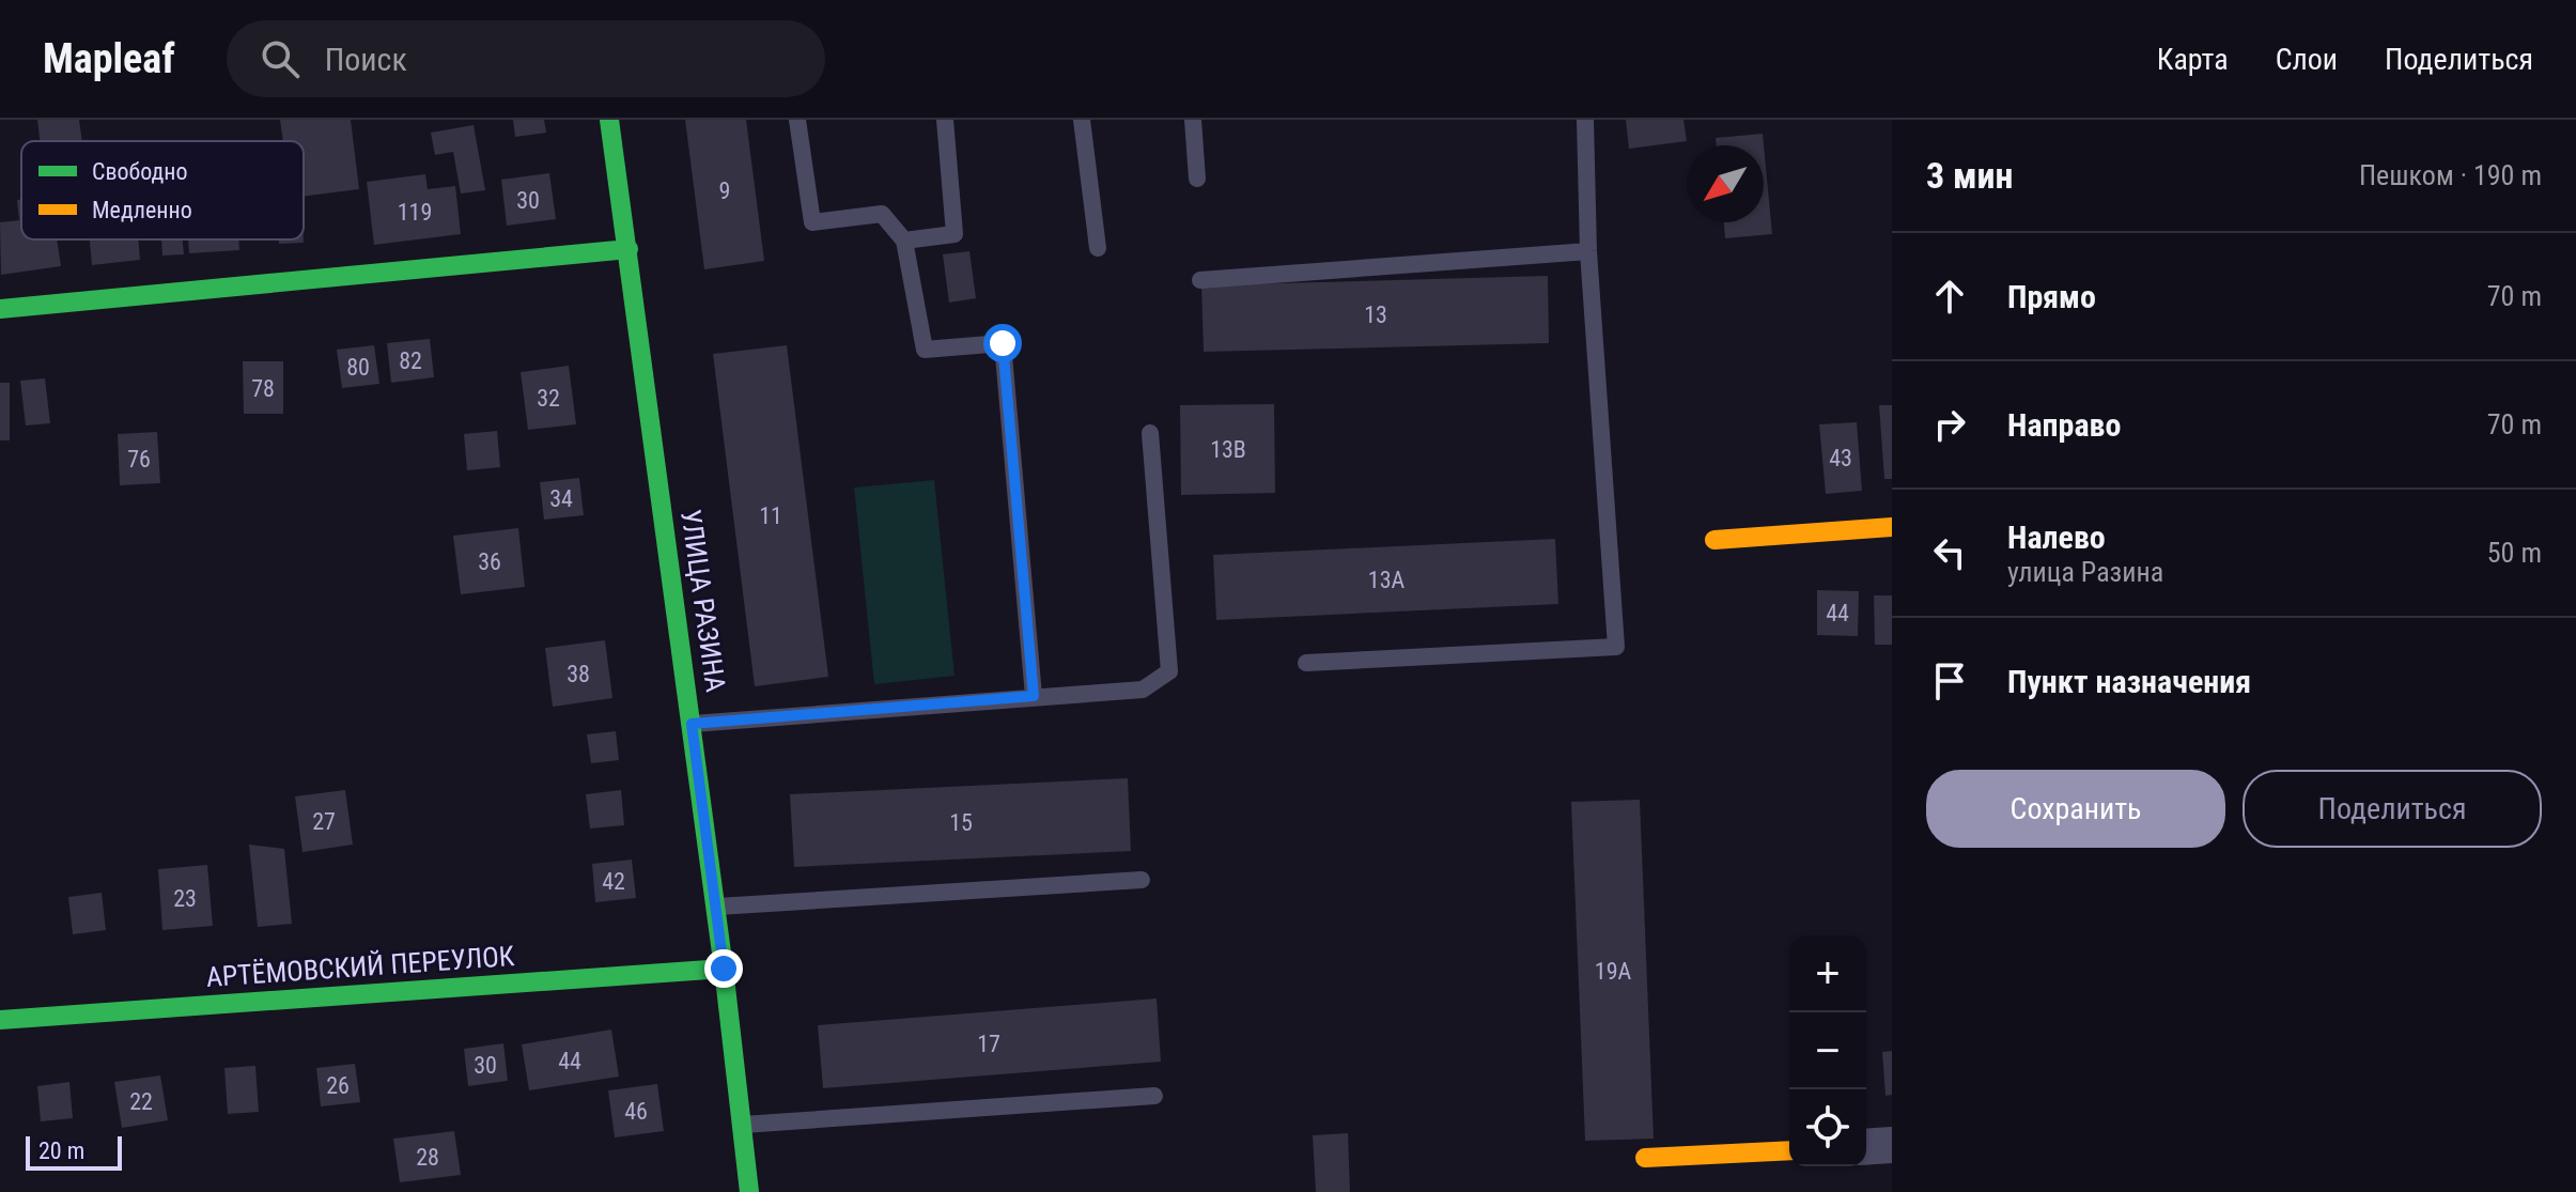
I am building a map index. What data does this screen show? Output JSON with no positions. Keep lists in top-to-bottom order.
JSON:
{
  "streets": {
    "street": ["УЛИЦА РАЗИНА", "АРТЁМОВСКИЙ ПЕРЕУЛОК"]
  },
  "crossings": [
    ["УЛИЦА РАЗИНА", "АРТЁМОВСКИЙ ПЕРЕУЛОК"]
  ],
  "house_numbers": [
    "9",
    "30",
    "119",
    "13",
    "82",
    "80",
    "78",
    "32",
    "13В",
    "43",
    "76",
    "34",
    "11",
    "36",
    "13А",
    "44",
    "38",
    "27",
    "15",
    "42",
    "23",
    "19А",
    "17",
    "44",
    "30",
    "26",
    "22",
    "46",
    "28"
  ],
  "legend": ["Свободно", "Медленно"],
  "scale_bar": "20 m",
  "north": "bottom left",
  "page": {
    "header": "Mapleaf",
    "search": "Поиск",
    "nav": ["Карта", "Слои", "Поделиться"],
    "heading": ["3 мин", "Пешком · 190 m"],
    "list": [
      ["Прямо", "70 m"],
      ["Направо", "70 m"],
      ["Налево", "улица Разина", "50 m"],
      "Пункт назначения"
    ],
    "buttons": ["Сохранить", "Поделиться"],
    "map_buttons": ["+", "−"],
    "scale": "20 m"
  }
}
